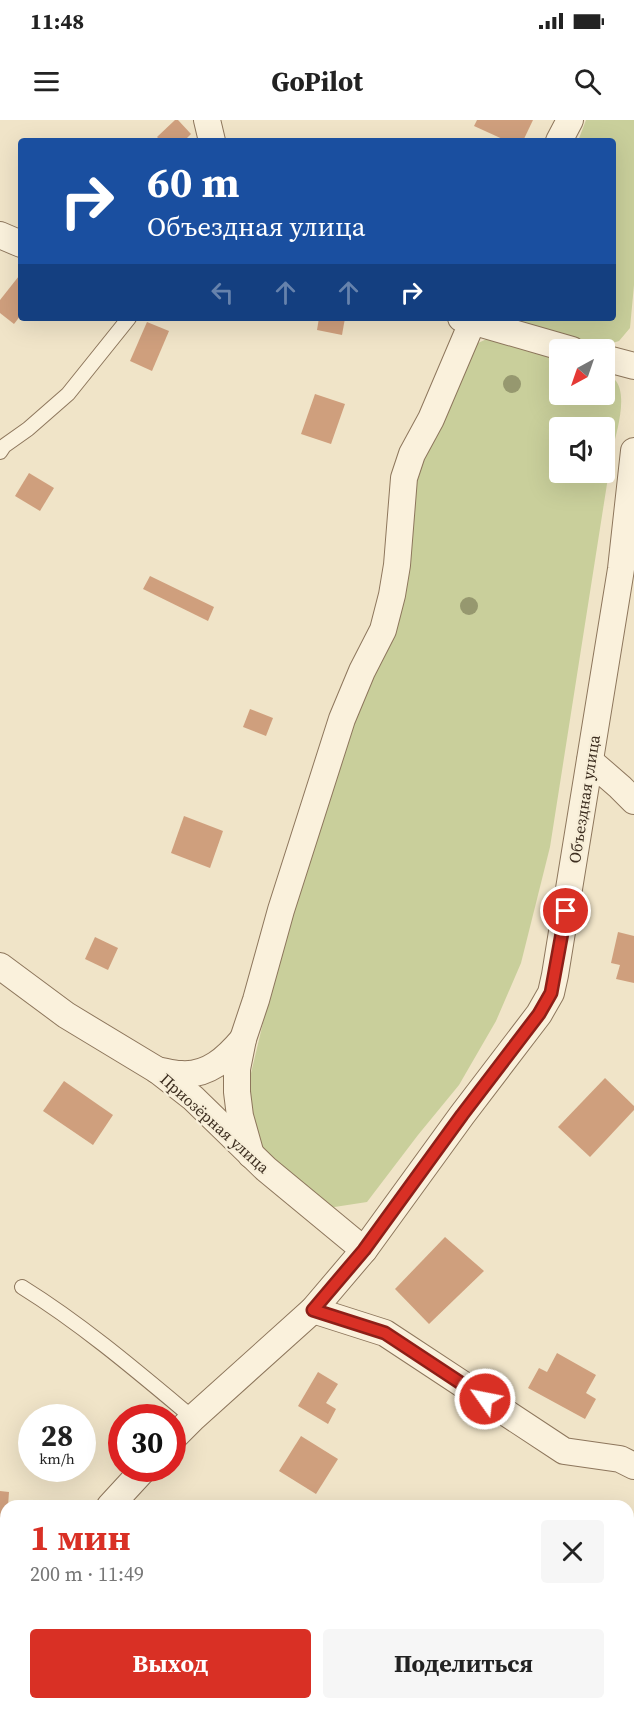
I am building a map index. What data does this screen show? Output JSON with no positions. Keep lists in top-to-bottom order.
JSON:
{
  "streets": {
    "street": ["Объездная улица", "Приозёрная улица"]
  },
  "crossings": [
    ["Объездная улица", "Приозёрная улица"]
  ],
  "north": "bottom left",
  "page": {
    "status": "11:48",
    "header": "GoPilot",
    "turn": ["60 m", "Объездная улица"],
    "speed": "28 km/h",
    "limit": "30",
    "heading": ["1 мин", "200 m · 11:49"],
    "buttons": ["Выход", "Поделиться"]
  }
}
